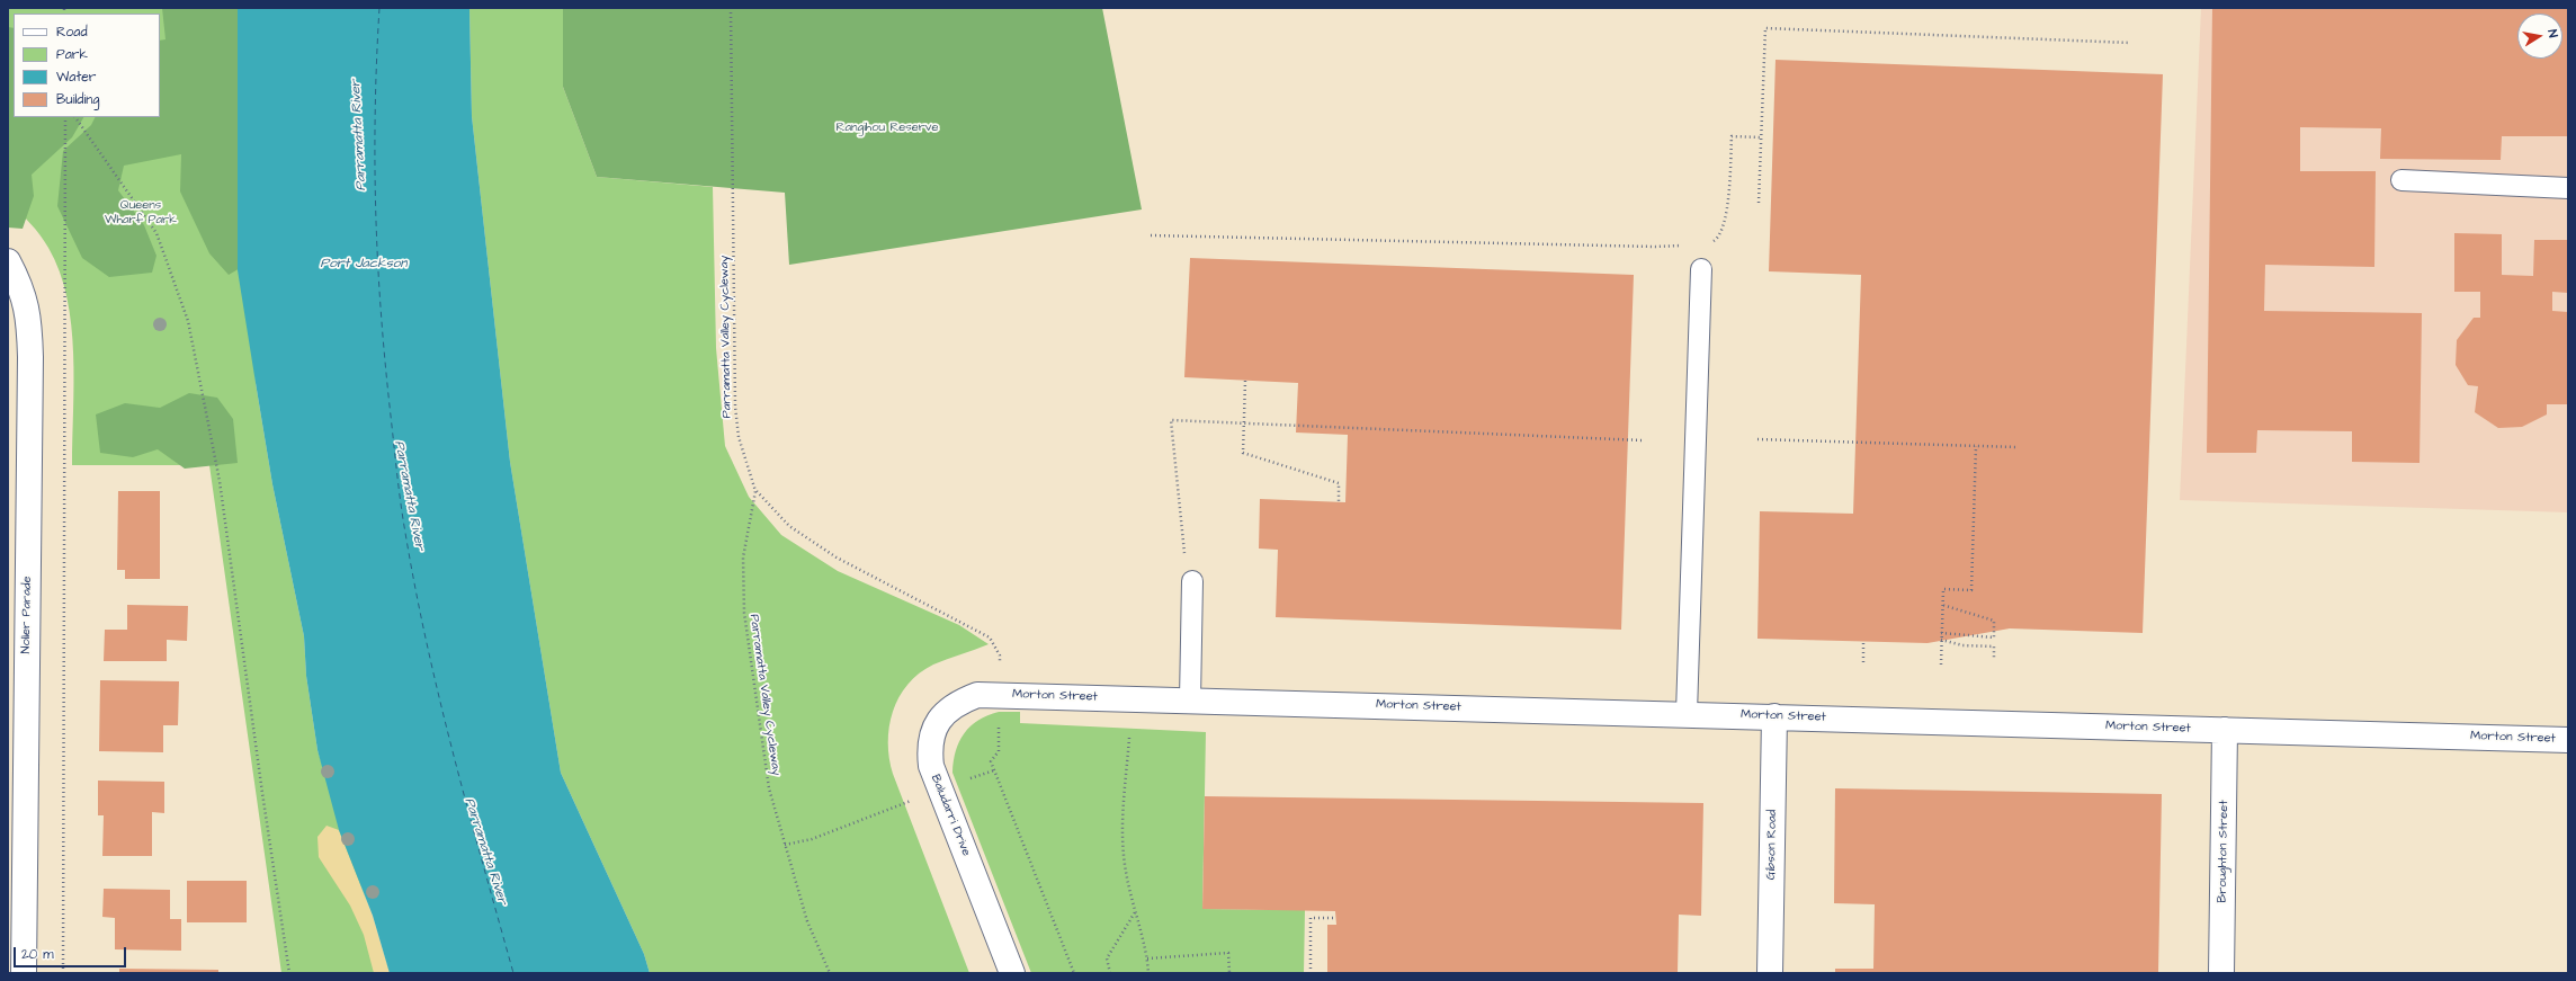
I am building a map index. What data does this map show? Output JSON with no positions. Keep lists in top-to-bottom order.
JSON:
{
  "streets": {
    "street": [
      "Noller Parade",
      "Morton Street",
      "Baludarri Drive",
      "Gibson Road",
      "Broughton Street"
    ],
    "path": ["Parramatta Valley Cycleway"]
  },
  "crossings": [
    ["Morton Street", "Baludarri Drive"],
    ["Morton Street", "Gibson Road"],
    ["Morton Street", "Broughton Street"]
  ],
  "water": ["Parramatta River", "Port Jackson"],
  "parks": ["Rangihou Reserve", "Queens Wharf Park"],
  "legend": [
    "Road",
    "Park",
    "Water",
    "Building"
  ],
  "scale_bar": "20 m",
  "north": "right"
}
